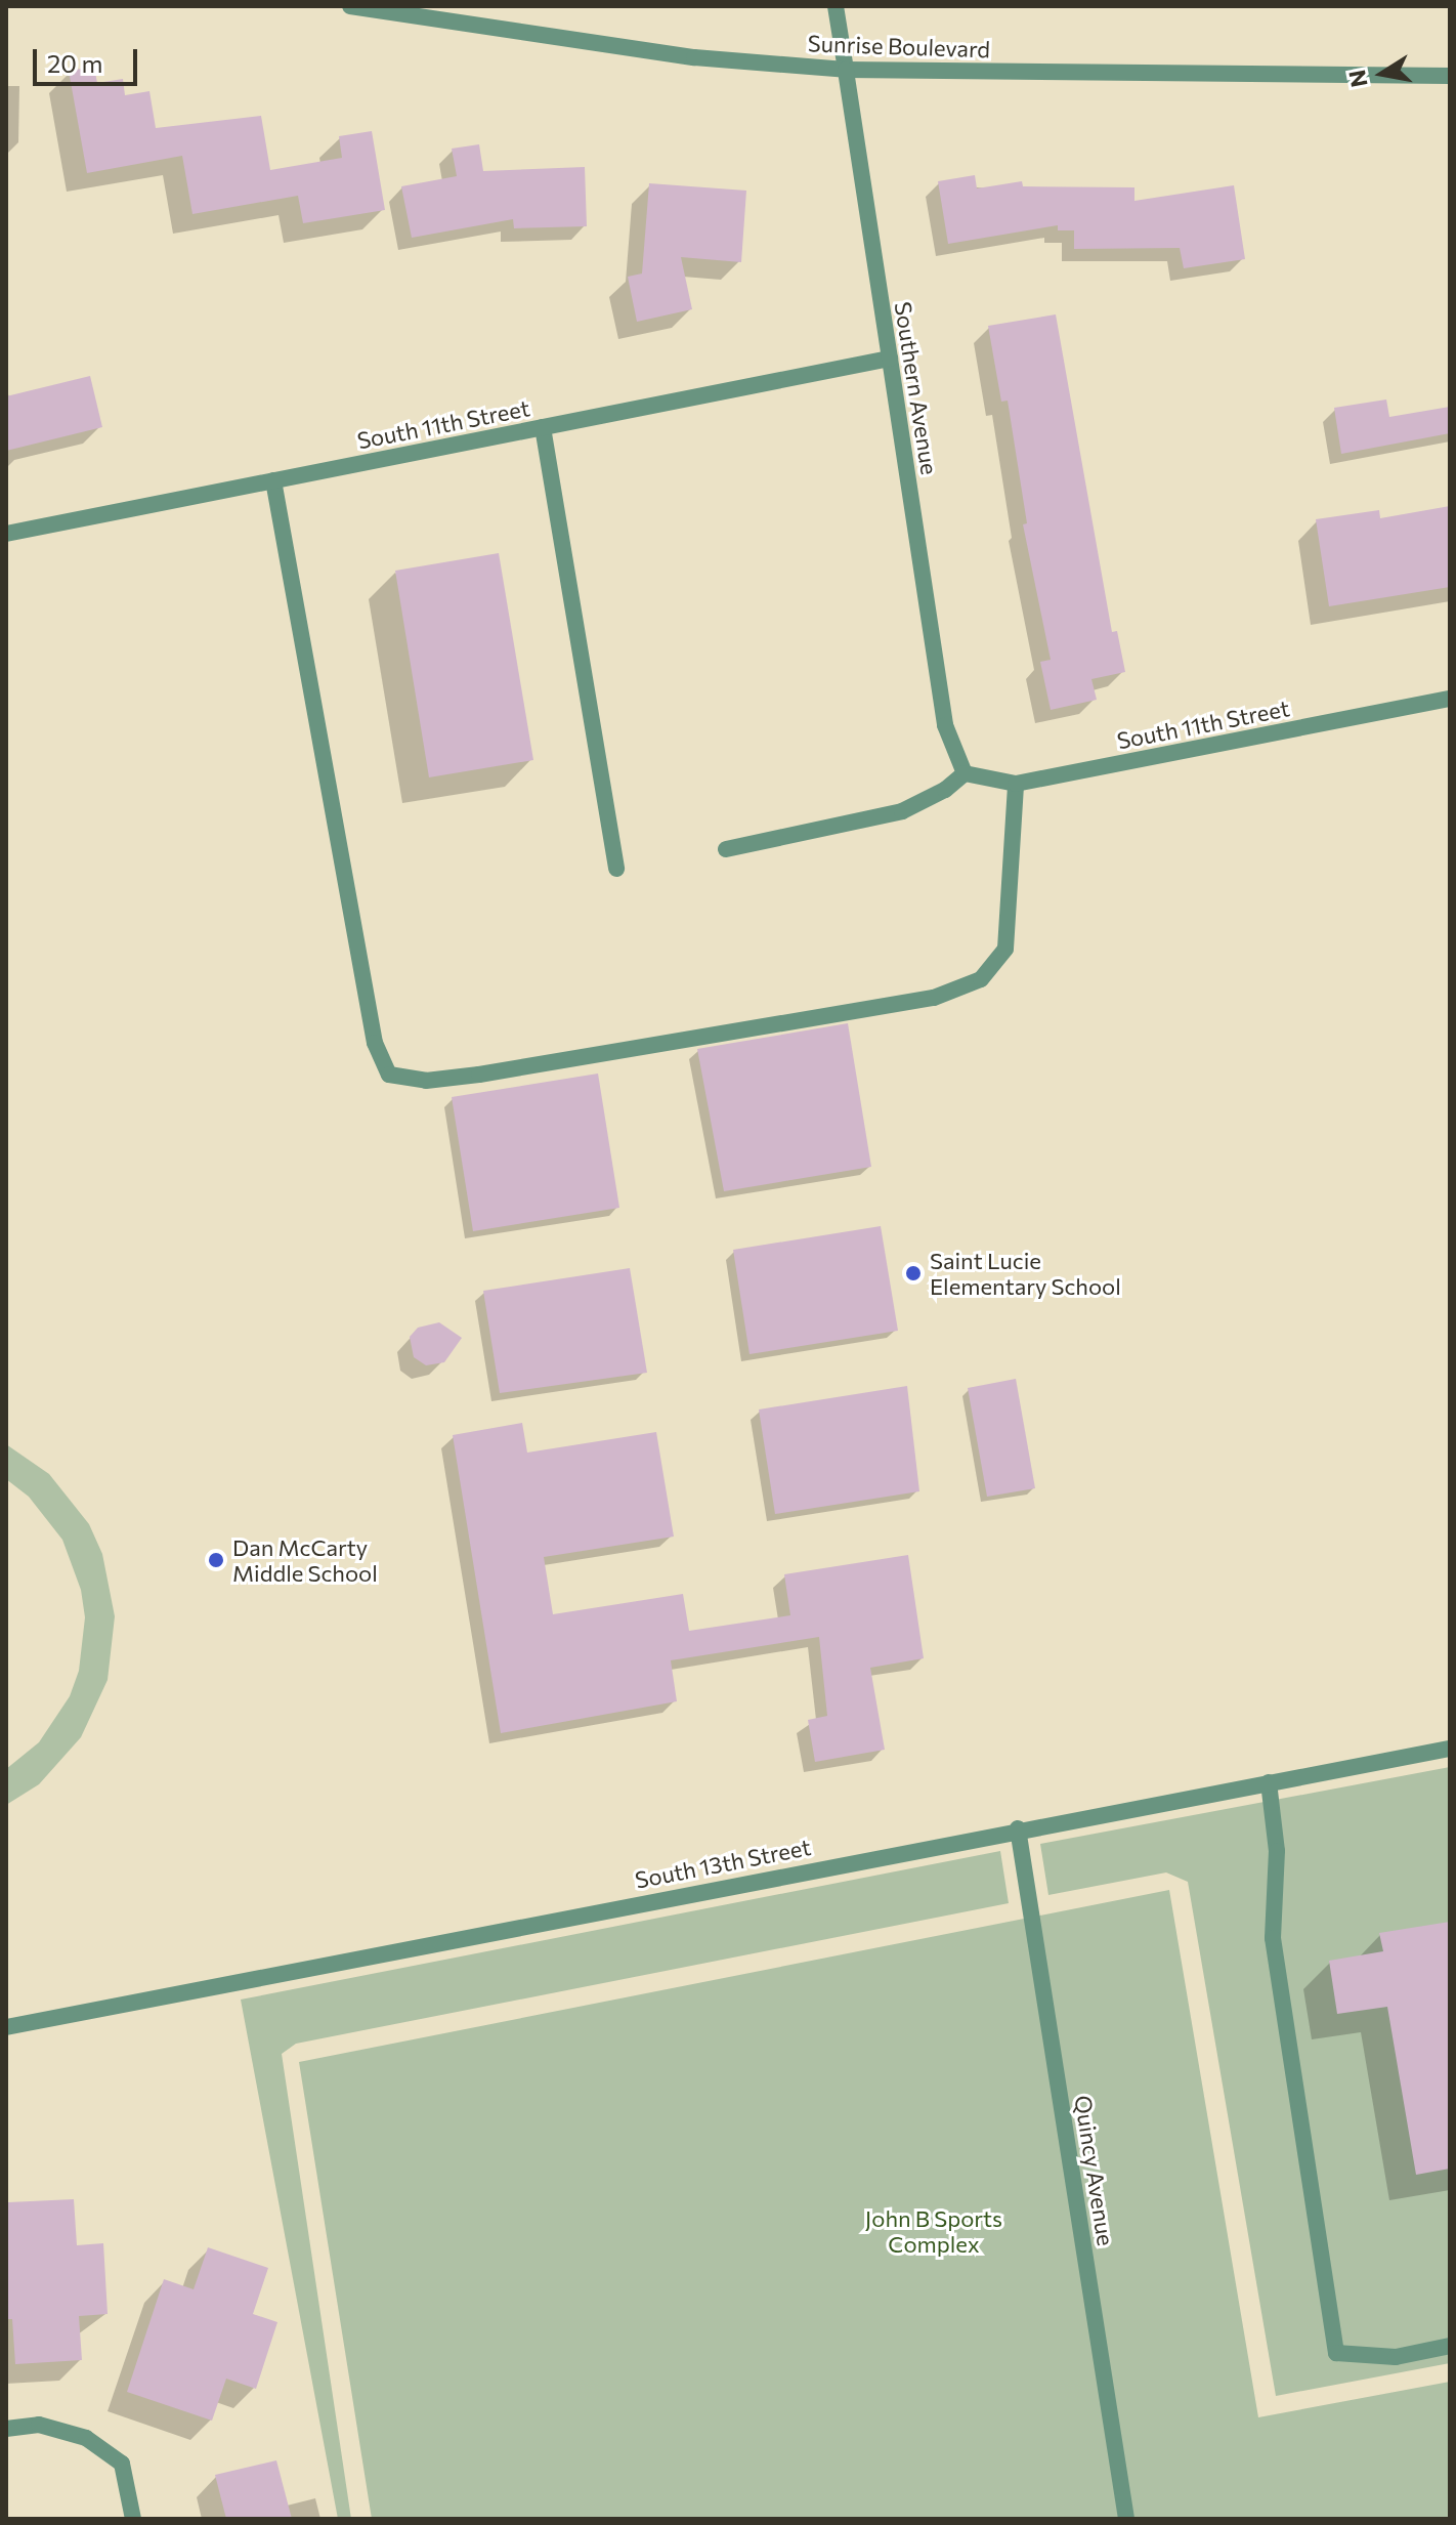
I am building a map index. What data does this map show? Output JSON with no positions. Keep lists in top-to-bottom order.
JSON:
{
  "streets": {
    "street": [
      "Sunrise Boulevard",
      "Southern Avenue",
      "South 11th Street",
      "South 13th Street",
      "Quincy Avenue"
    ]
  },
  "crossings": [
    ["Sunrise Boulevard", "Southern Avenue"],
    ["Southern Avenue", "South 11th Street"],
    ["South 13th Street", "Quincy Avenue"]
  ],
  "parks": ["John B Sports Complex"],
  "places": ["Saint Lucie Elementary School", "Dan McCarty Middle School"],
  "scale_bar": "20 m",
  "north": "left"
}
